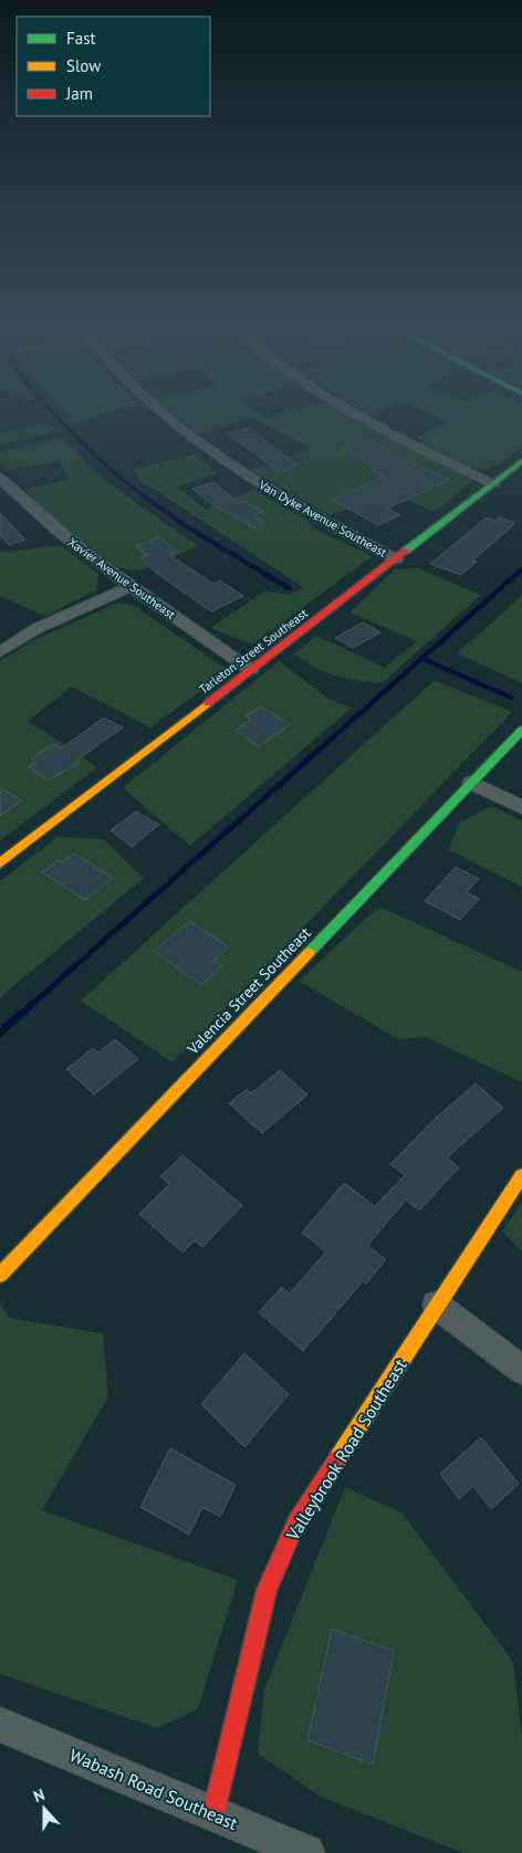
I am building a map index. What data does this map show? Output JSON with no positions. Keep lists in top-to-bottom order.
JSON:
{
  "streets": {
    "street": [
      "Van Dyke Avenue Southeast",
      "Xavier Avenue Southeast",
      "Tarleton Street Southeast",
      "Valencia Street Southeast",
      "Valleybrook Road Southeast",
      "Wabash Road Southeast"
    ]
  },
  "crossings": [
    ["Van Dyke Avenue Southeast", "Tarleton Street Southeast"],
    ["Xavier Avenue Southeast", "Tarleton Street Southeast"],
    ["Valleybrook Road Southeast", "Wabash Road Southeast"]
  ],
  "legend": ["Fast", "Slow", "Jam"],
  "north": "top"
}
